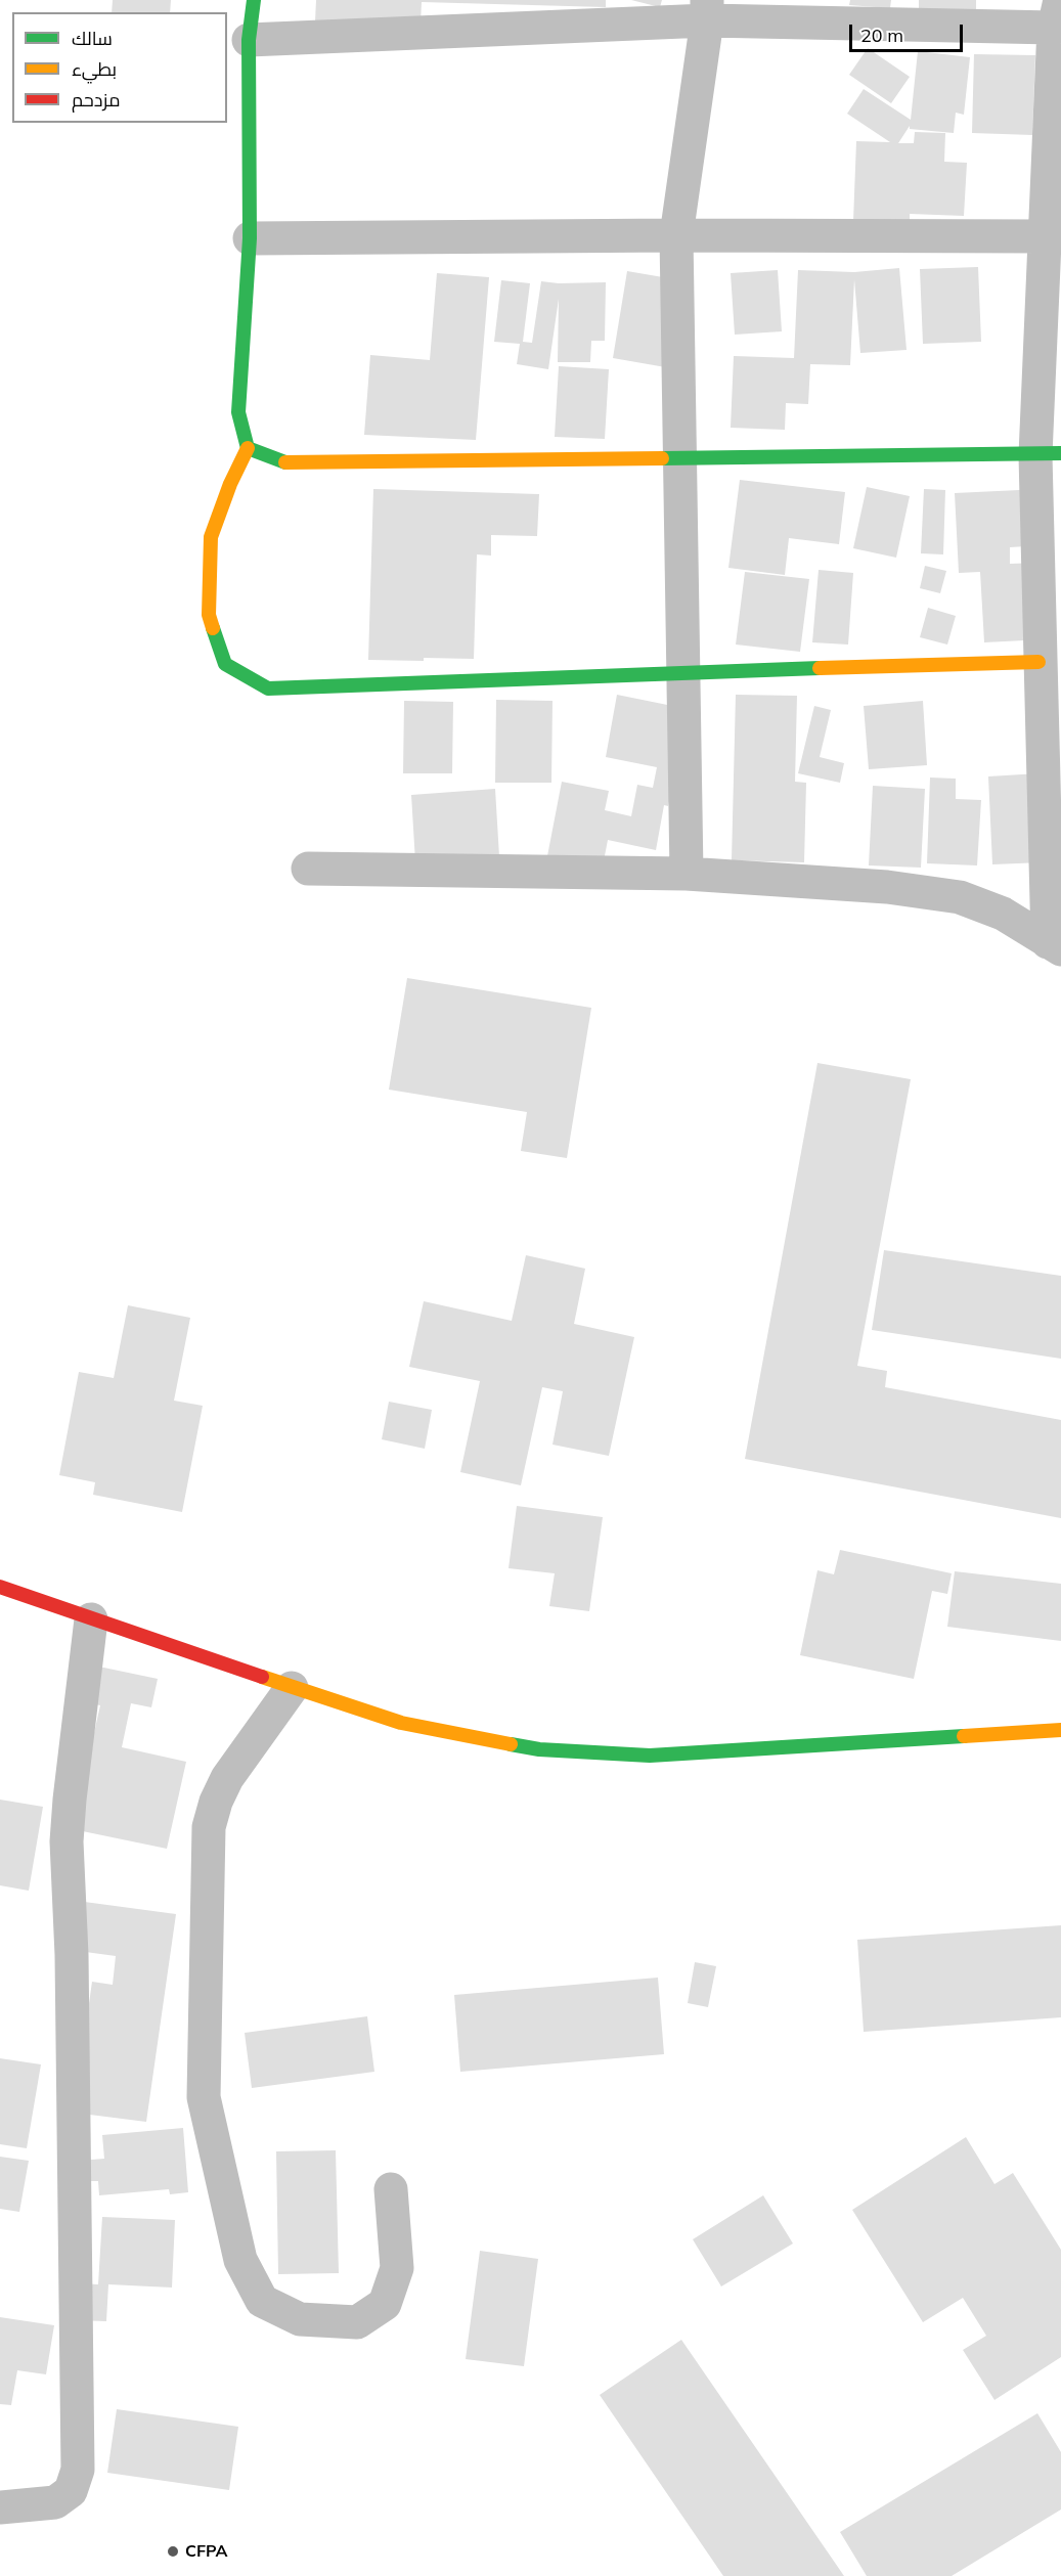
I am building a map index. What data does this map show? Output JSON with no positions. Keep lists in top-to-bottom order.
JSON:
{
  "places": ["CFPA"],
  "legend": ["سالك", "بطيء", "مزدحم"],
  "scale_bar": "20 m"
}
